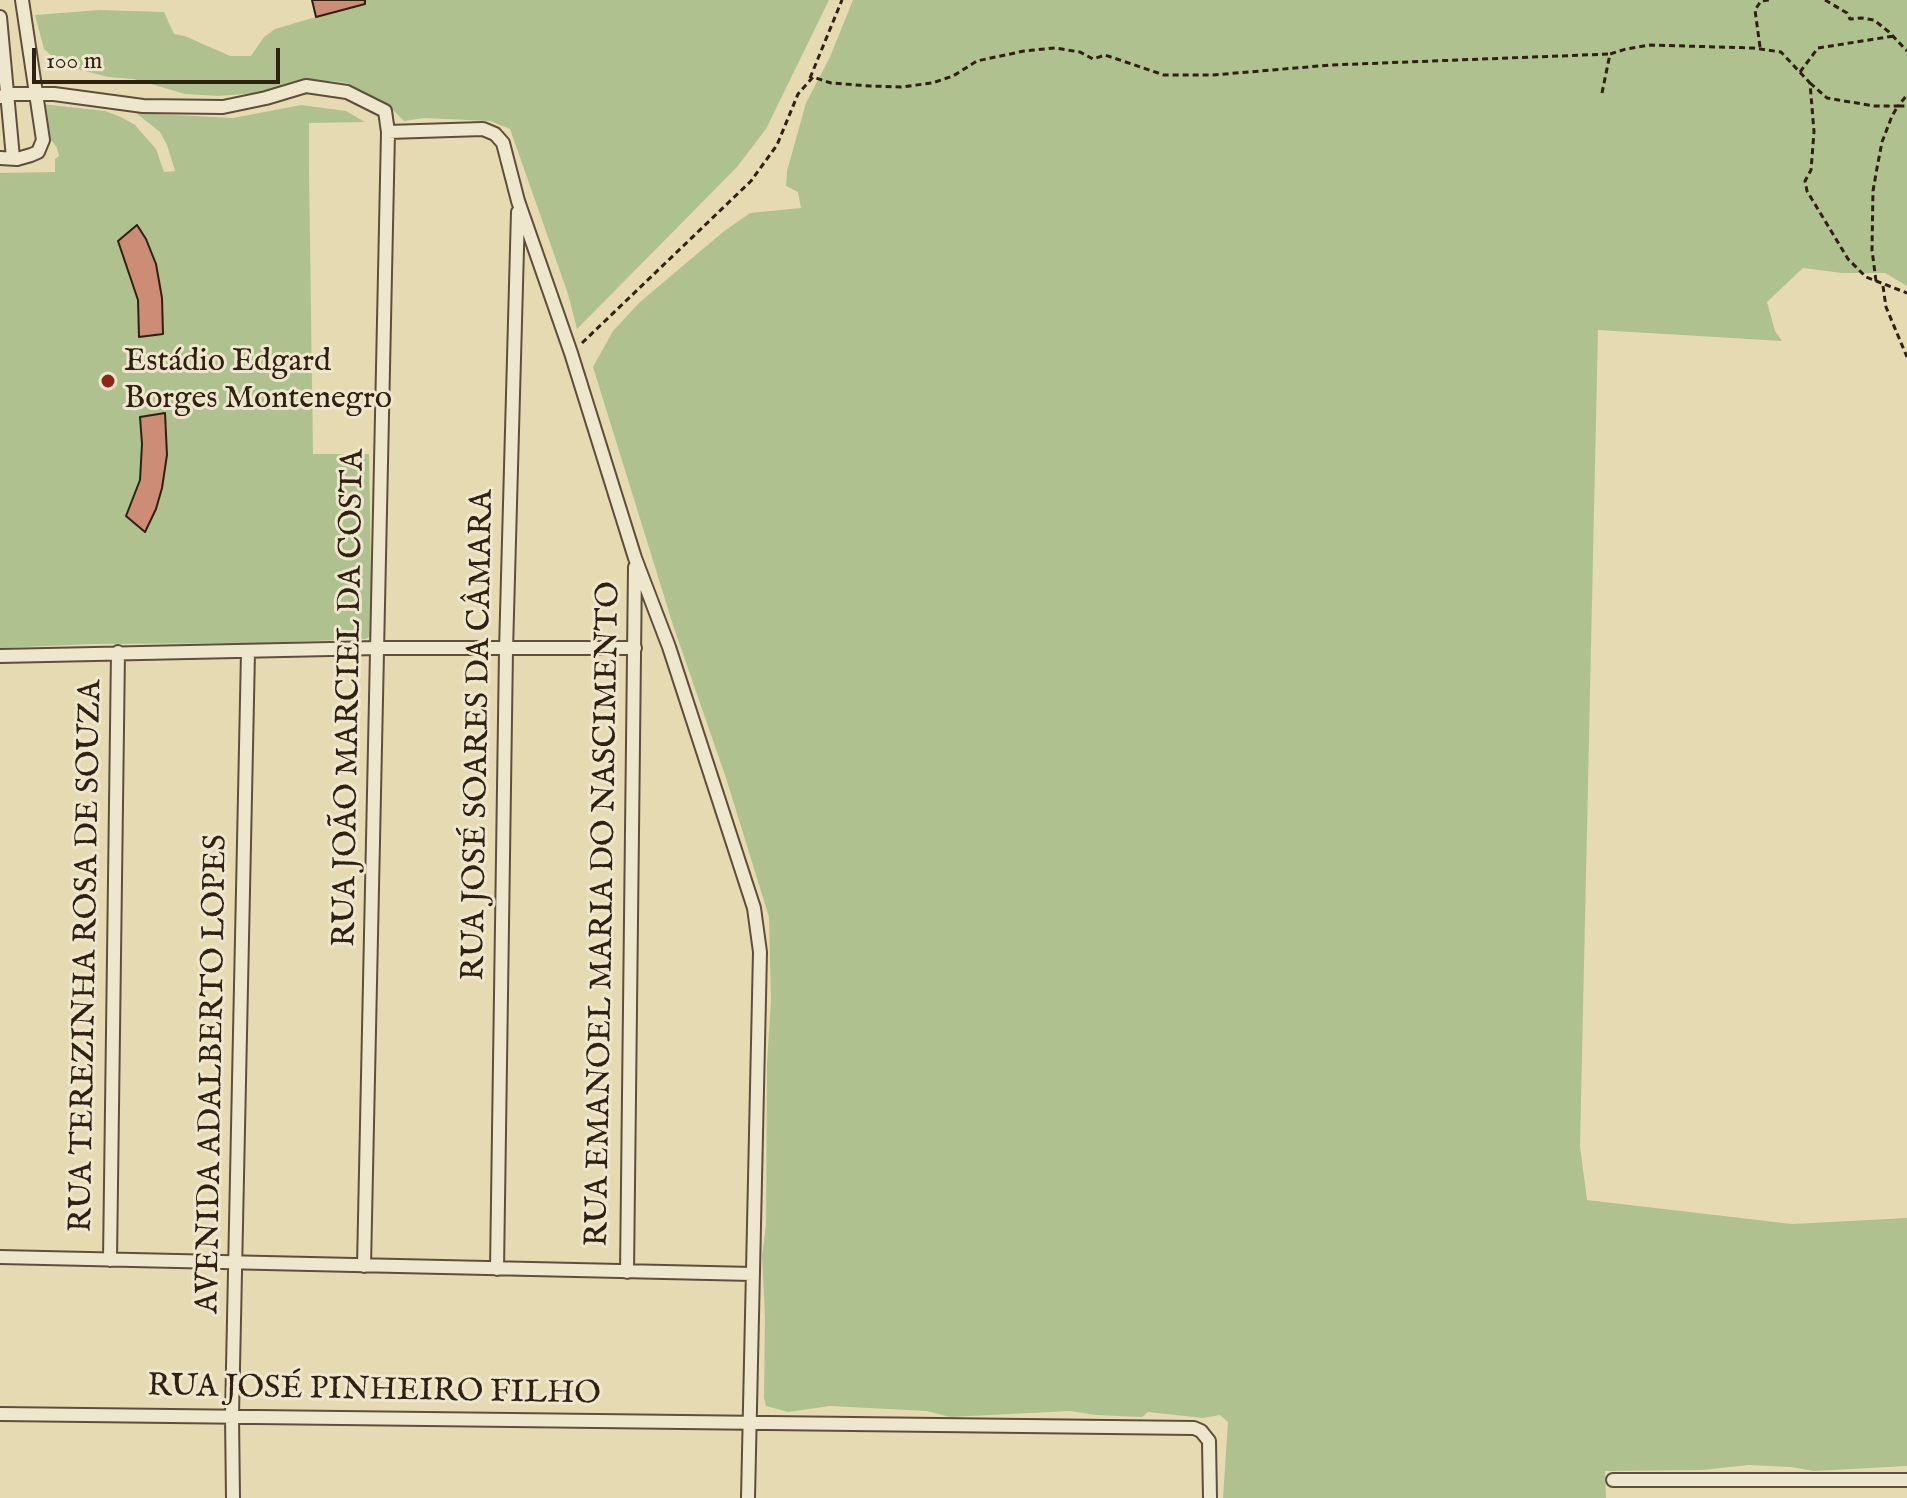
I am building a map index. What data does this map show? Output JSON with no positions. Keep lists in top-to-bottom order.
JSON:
{
  "streets": {
    "street": [
      "RUA JOÃO MARCIEL DA COSTA",
      "RUA JOSÉ SOARES DA CÂMARA",
      "RUA EMANOEL MARIA DO NASCIMENTO",
      "RUA TEREZINHA ROSA DE SOUZA",
      "AVENIDA ADALBERTO LOPES",
      "RUA JOSÉ PINHEIRO FILHO"
    ]
  },
  "crossings": [
    ["AVENIDA ADALBERTO LOPES", "RUA JOSÉ PINHEIRO FILHO"]
  ],
  "places": ["Estádio Edgard Borges Montenegro"],
  "scale_bar": "100 m"
}
